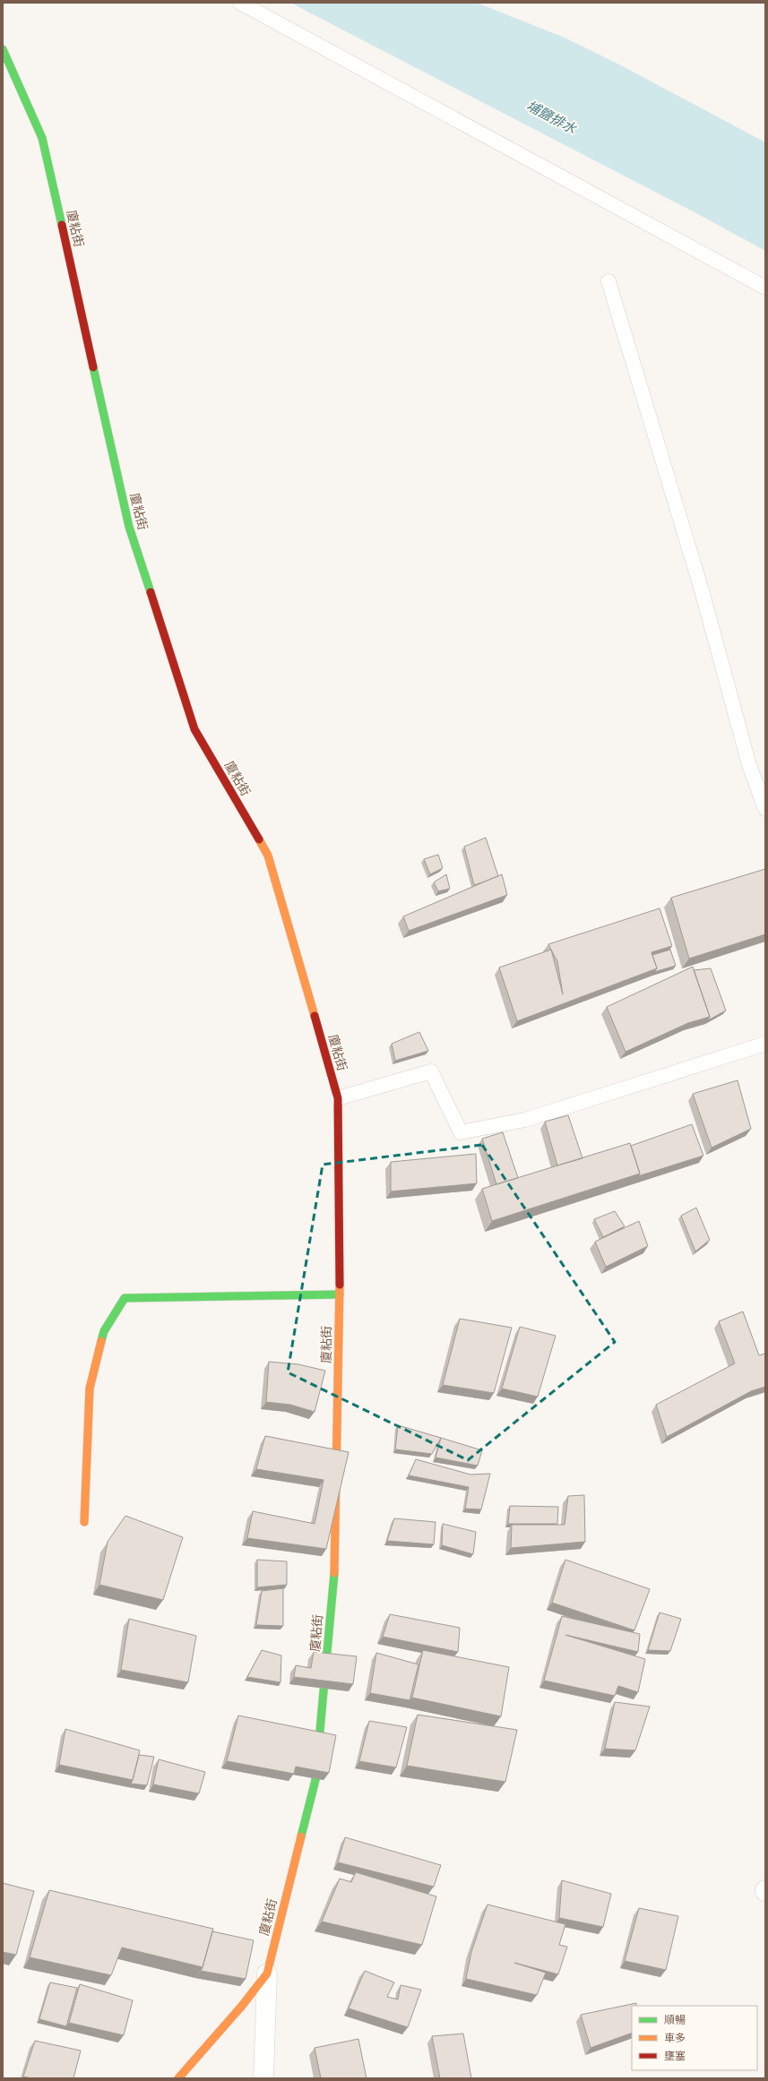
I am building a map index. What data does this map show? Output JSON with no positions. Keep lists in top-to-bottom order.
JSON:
{
  "streets": {
    "street": ["廈粘街"]
  },
  "water": ["埔鹽排水"],
  "legend": ["順暢", "車多", "壅塞"]
}
